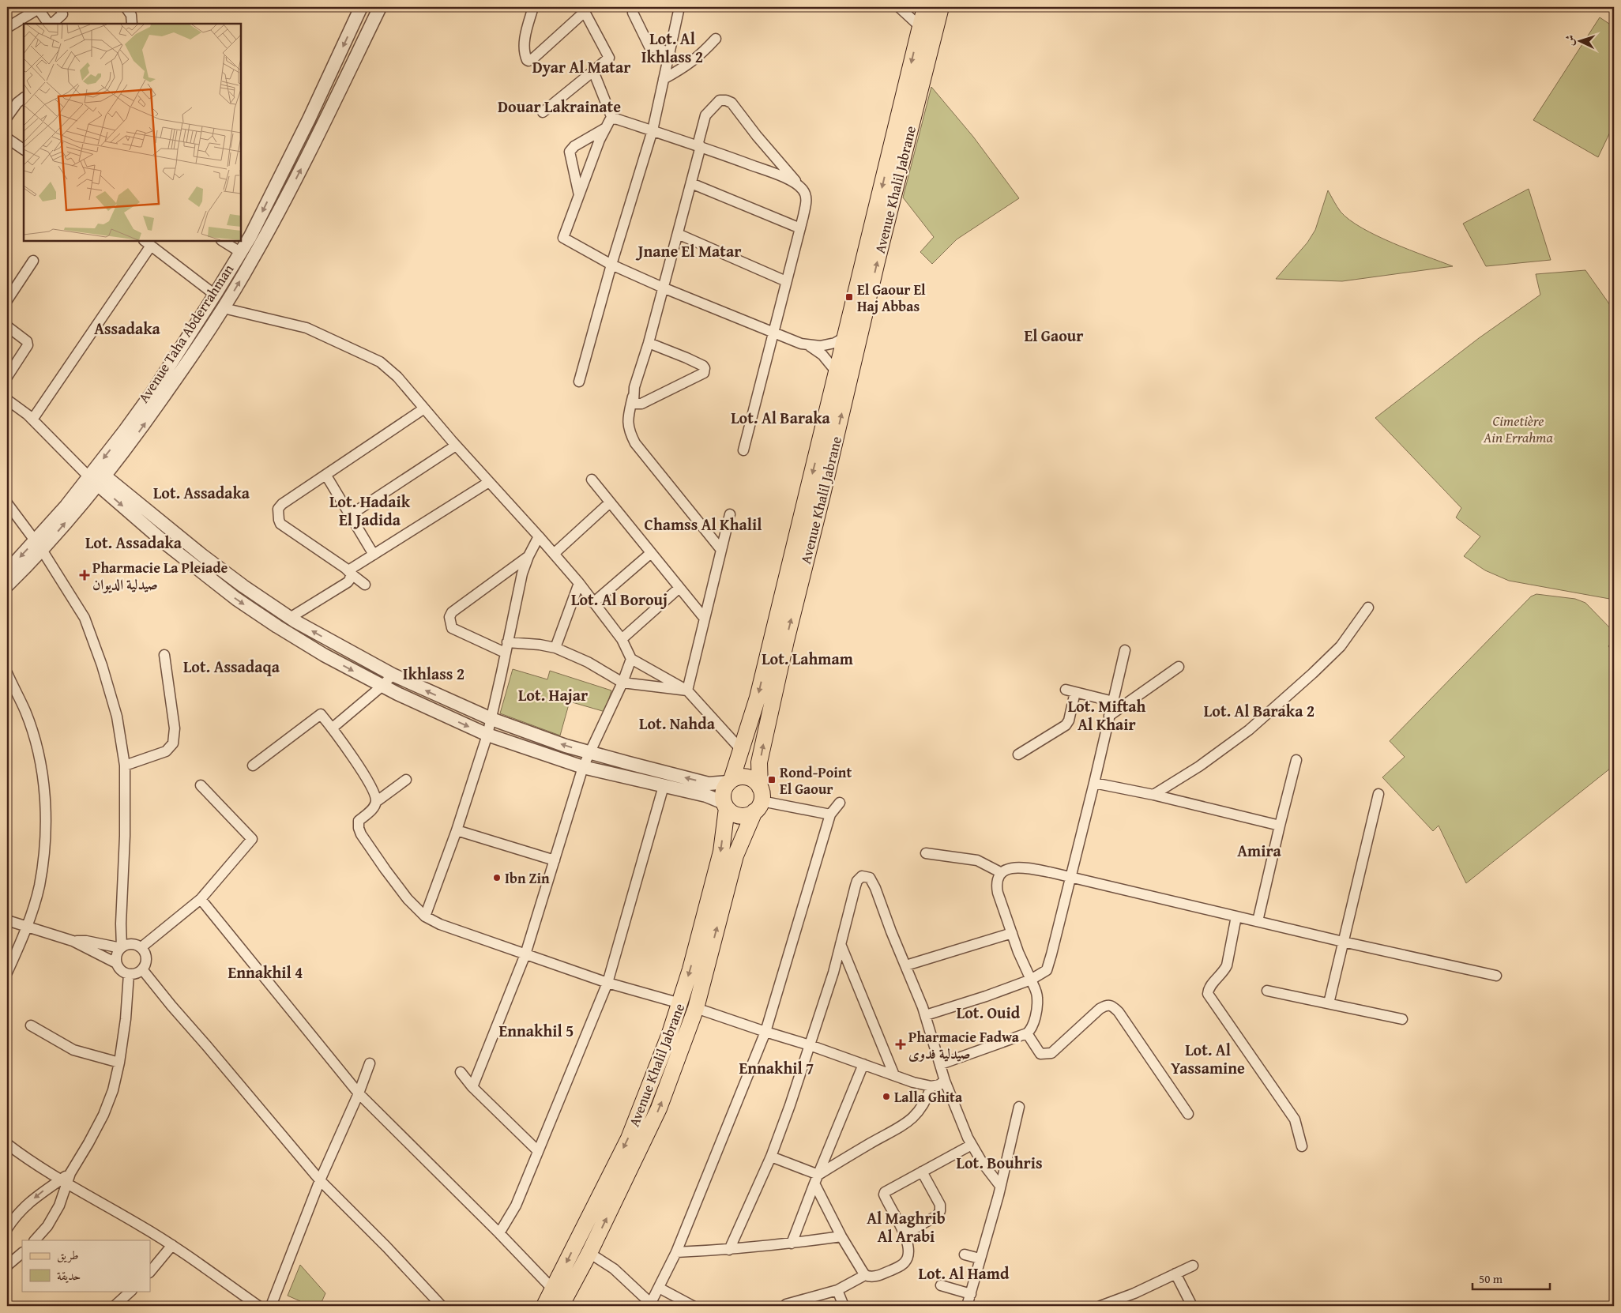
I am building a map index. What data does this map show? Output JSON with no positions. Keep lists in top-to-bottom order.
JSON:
{
  "streets": {
    "main road": ["Avenue Khalil Jabrane"],
    "street": ["Avenue Taha Abderrahman"]
  },
  "districts": [
    "Lot. Al Ikhlass 2",
    "Dyar Al Matar",
    "Douar Lakrainate",
    "Jnane El Matar",
    "Assadaka",
    "El Gaour",
    "Lot. Al Baraka",
    "Lot. Assadaka",
    "Lot. Hadaik El Jadida",
    "Chamss Al Khalil",
    "Lot. Assadaka",
    "Lot. Al Borouj",
    "Lot. Lahmam",
    "Lot. Assadaqa",
    "Ikhlass 2",
    "Lot. Hajar",
    "Lot. Miftah Al Khair",
    "Lot. Al Baraka 2",
    "Lot. Nahda",
    "Amira",
    "Ennakhil 4",
    "Lot. Ouid",
    "Ennakhil 5",
    "Lot. Al Yassamine",
    "Ennakhil 7",
    "Lot. Bouhris",
    "Al Maghrib Al Arabi",
    "Lot. Al Hamd"
  ],
  "parks": ["Cimetière Ain Errahma"],
  "places": {
    "transit": ["El Gaour El Haj Abbas", "Rond-Point El Gaour"],
    "health": ["Pharmacie La Pleiade صيدلية الديوان", "Pharmacie Fadwa صيدلية فدوى"],
    "other": ["Ibn Zin", "Lalla Ghita"]
  },
  "legend": ["طريق", "حديقة"],
  "scale_bar": "50 m",
  "north": "left"
}
